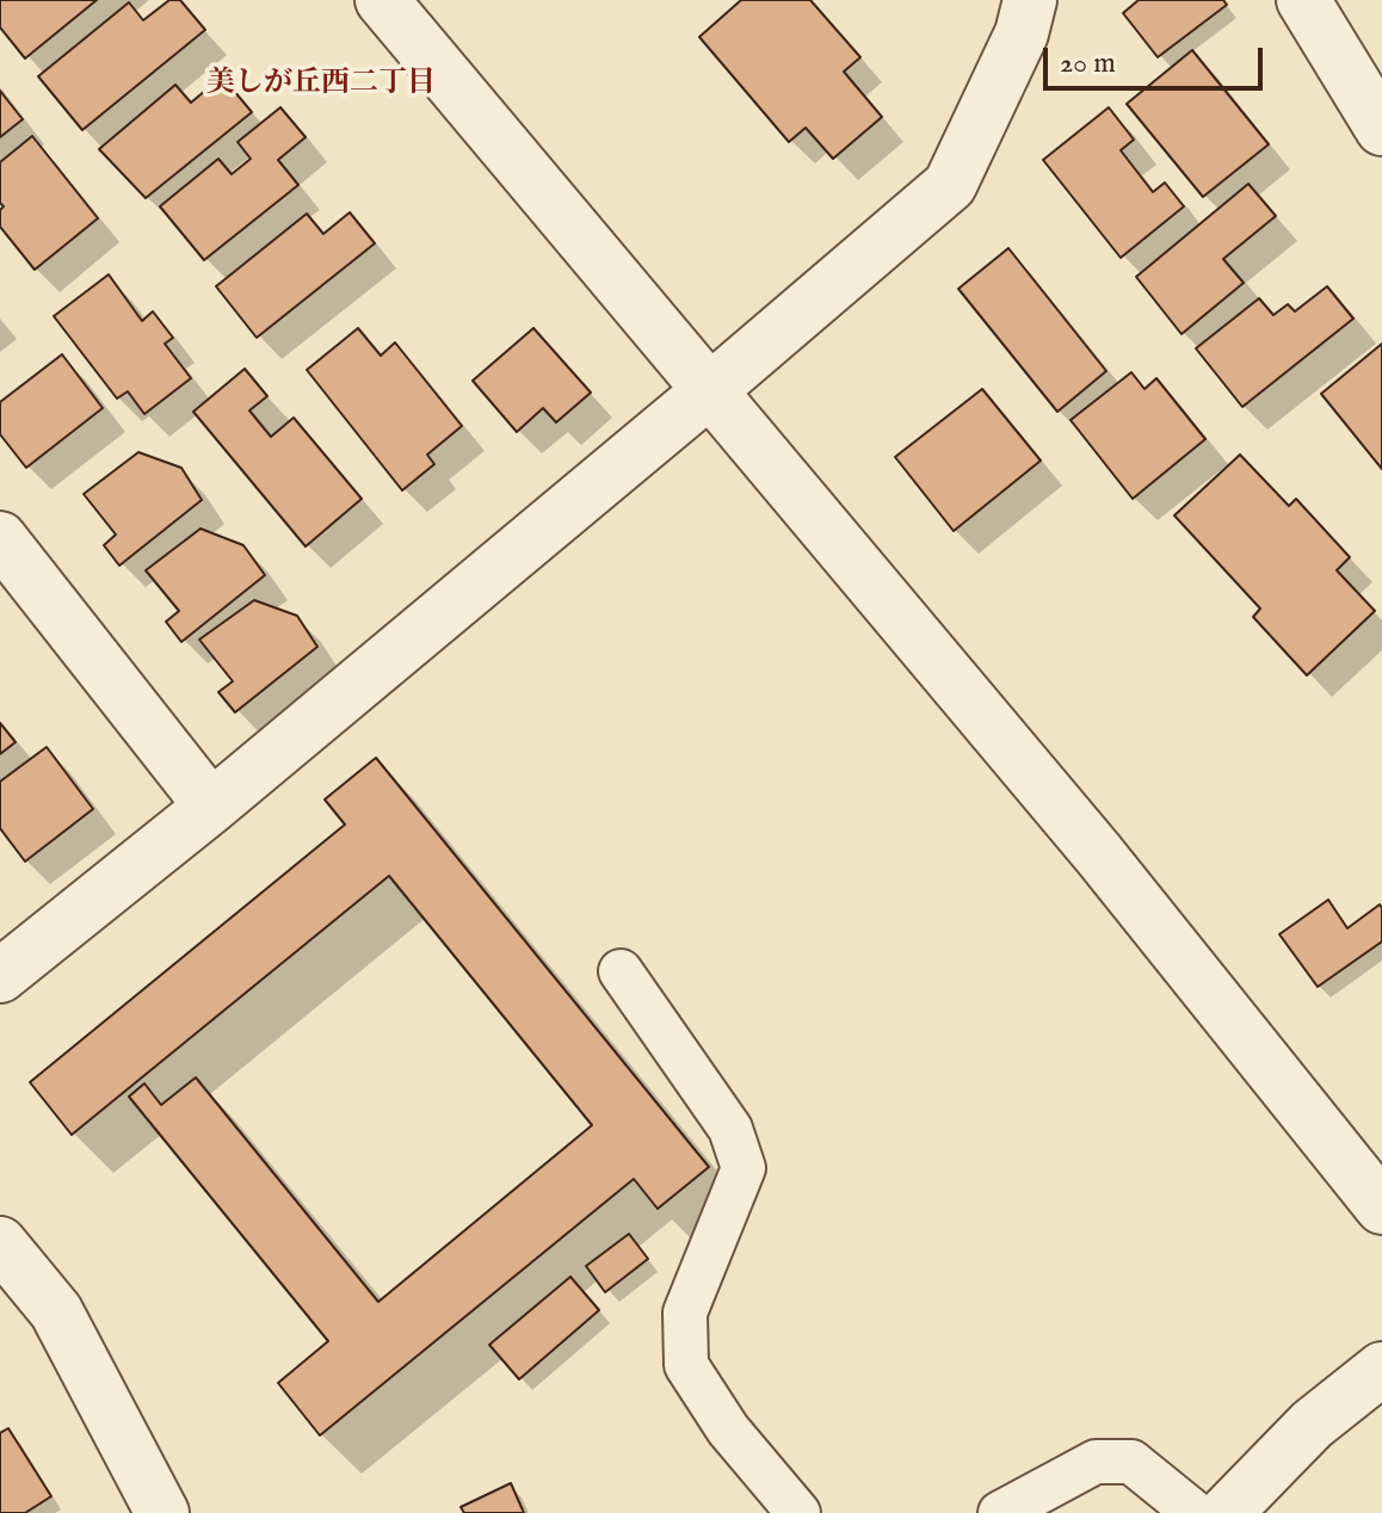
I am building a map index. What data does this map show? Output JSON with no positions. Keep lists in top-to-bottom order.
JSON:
{
  "districts": ["美しが丘西二丁目"],
  "scale_bar": "20 m"
}
